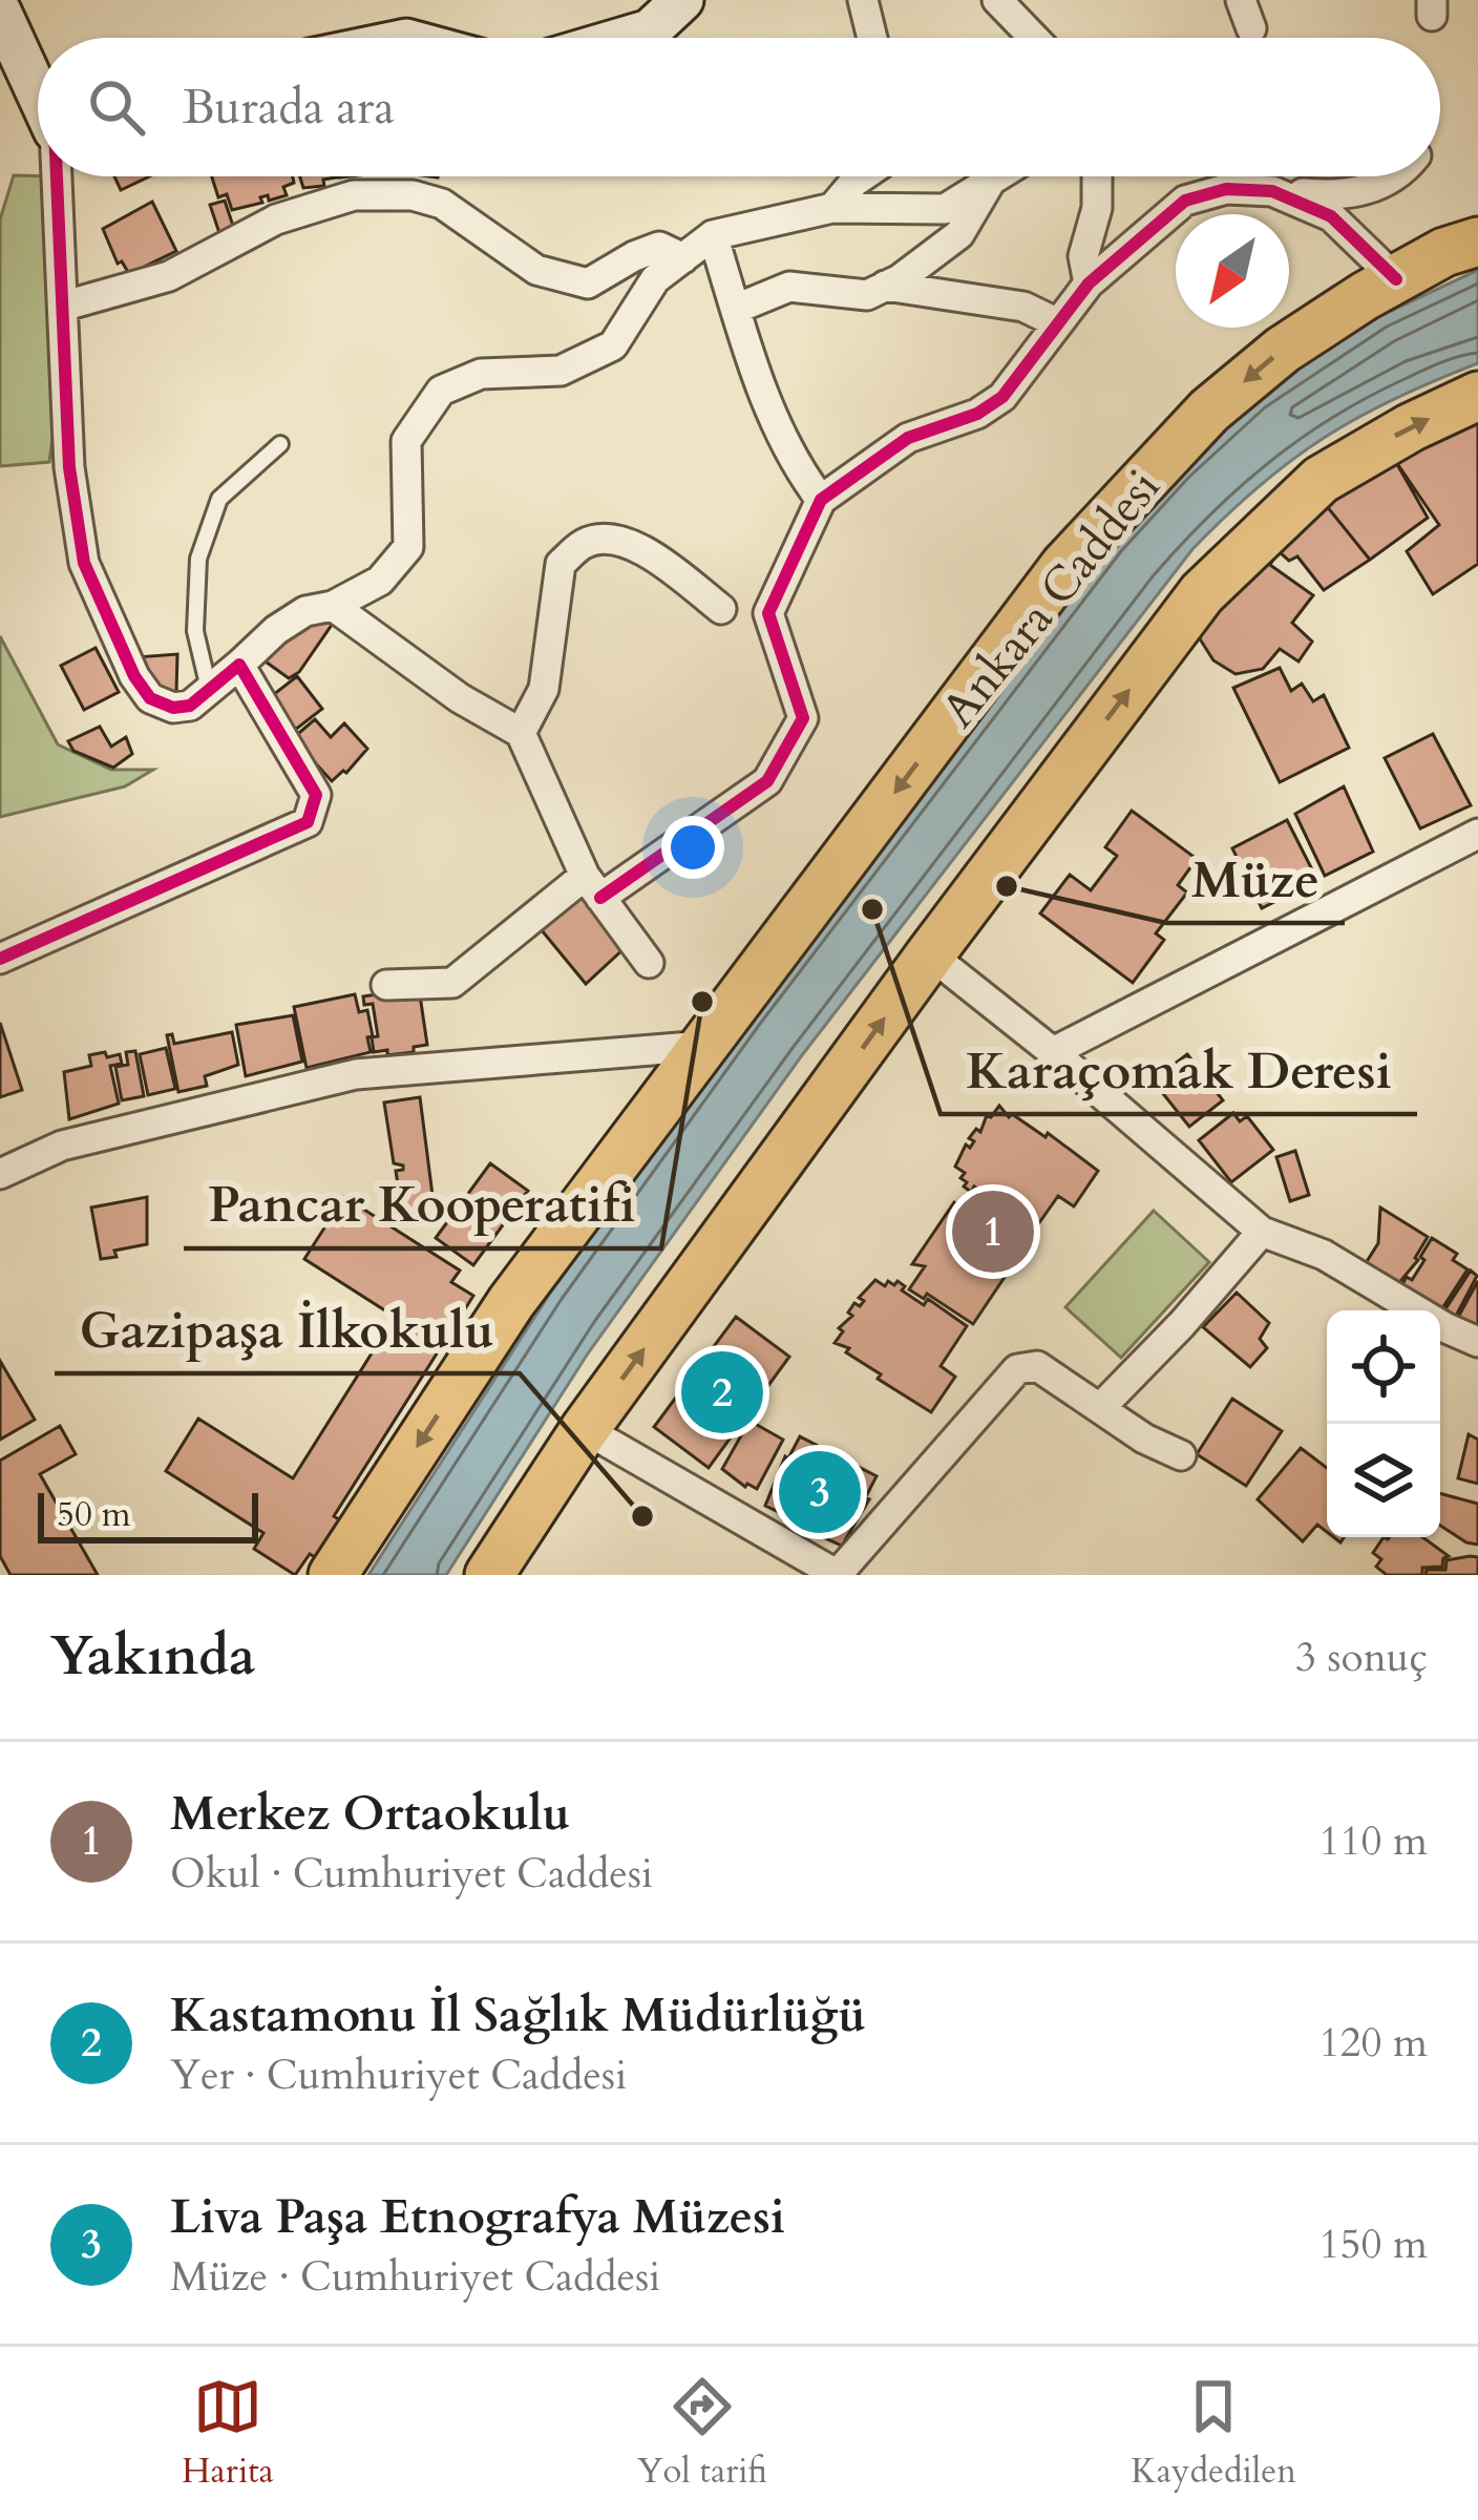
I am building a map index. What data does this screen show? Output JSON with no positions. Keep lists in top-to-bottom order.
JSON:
{
  "streets": {
    "main road": ["Ankara Caddesi"]
  },
  "places": [
    "Müze",
    "Karaçomak Deresi",
    "Pancar Kooperatifi",
    "Gazipaşa İlkokulu"
  ],
  "scale_bar": "50 m",
  "north": "bottom left",
  "page": {
    "search": "Burada ara",
    "pins": ["1", "2", "3"],
    "scale": "50 m",
    "heading": ["Yakında", "3 sonuç"],
    "list": [
      {
        "mark": "1",
        "name": "Merkez Ortaokulu",
        "note": "Okul · Cumhuriyet Caddesi",
        "value": "110 m"
      },
      {
        "mark": "2",
        "name": "Kastamonu İl Sağlık Müdürlüğü",
        "note": "Yer · Cumhuriyet Caddesi",
        "value": "120 m"
      },
      {
        "mark": "3",
        "name": "Liva Paşa Etnografya Müzesi",
        "note": "Müze · Cumhuriyet Caddesi",
        "value": "150 m"
      }
    ],
    "nav": ["Harita", "Yol tarifi", "Kaydedilen"]
  }
}
